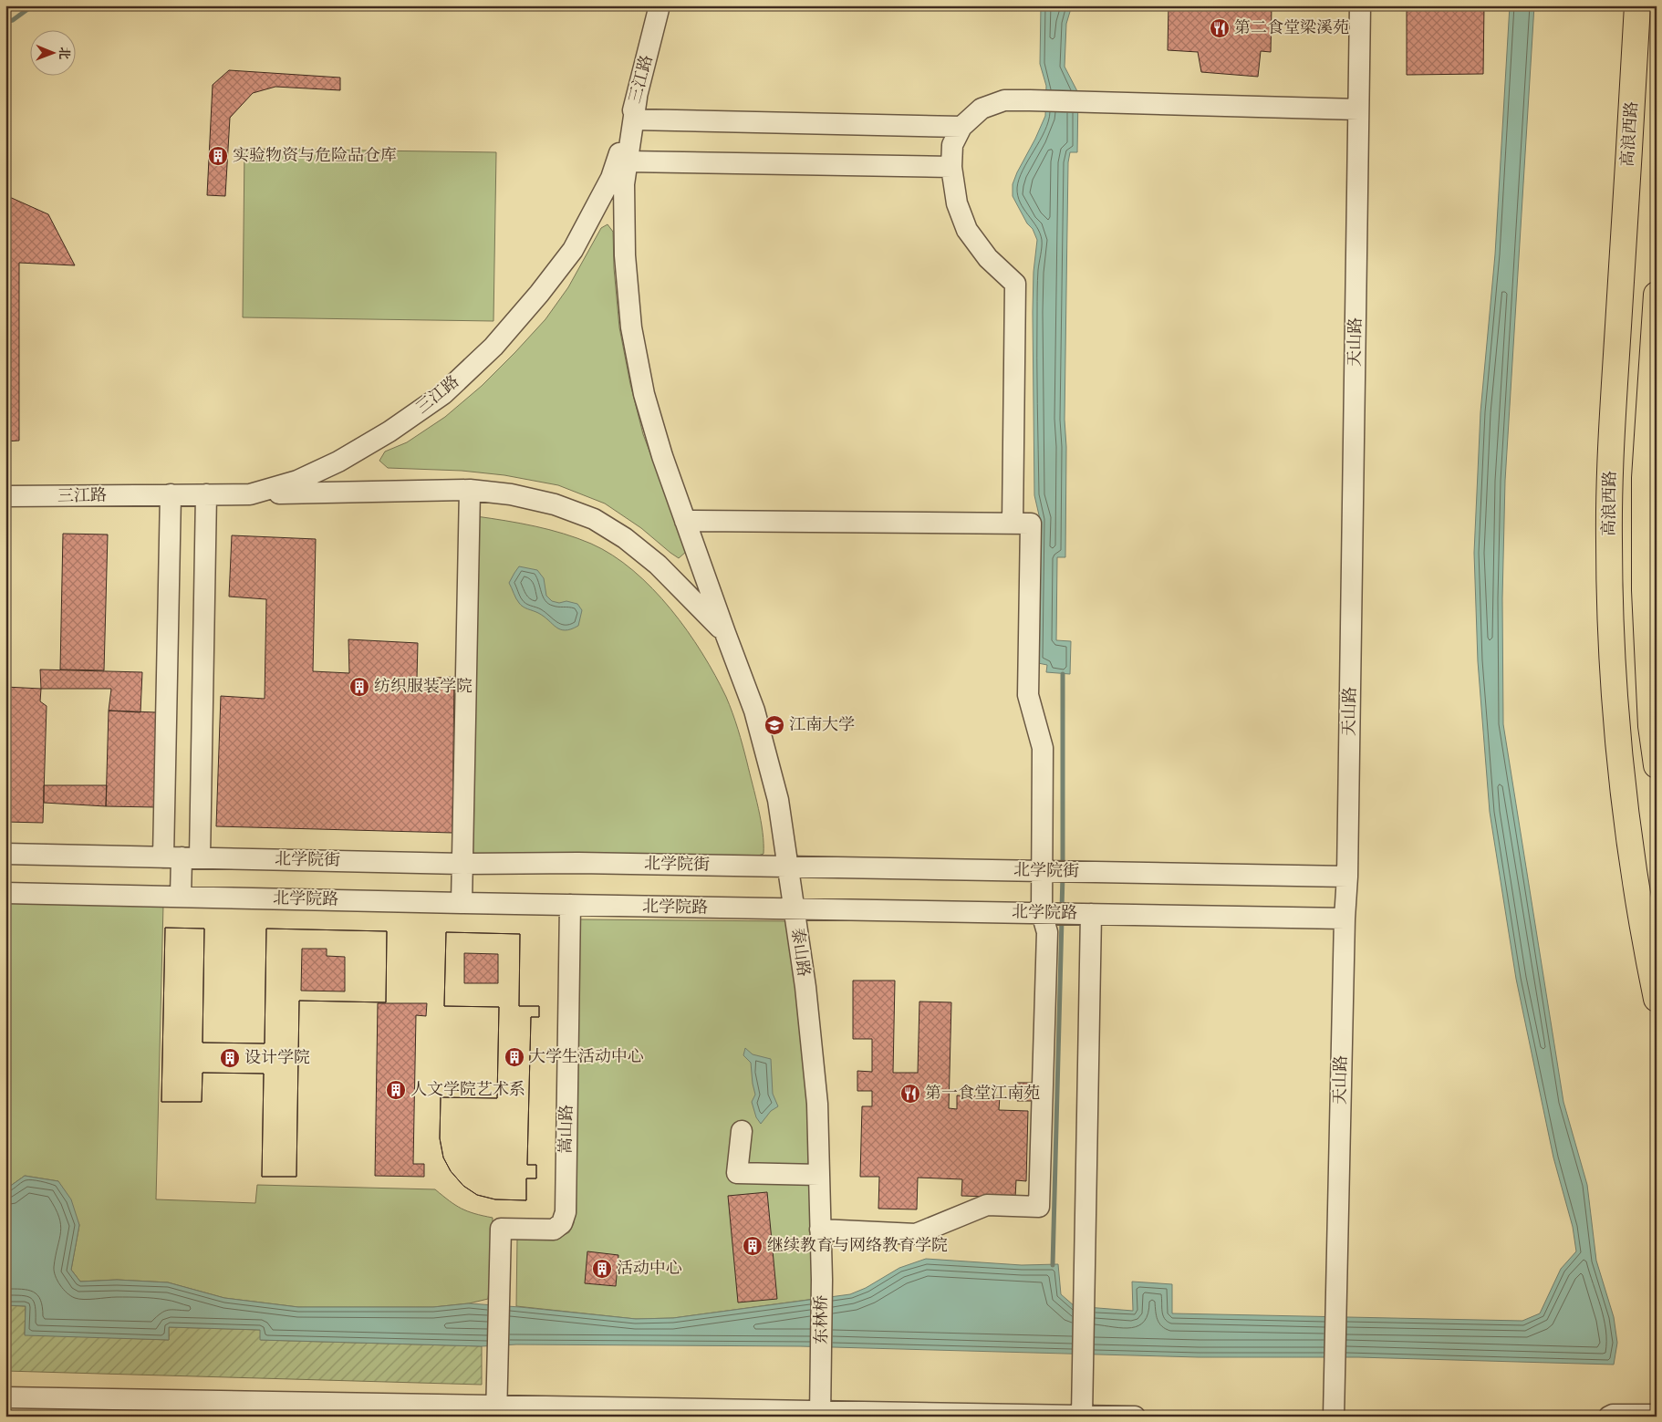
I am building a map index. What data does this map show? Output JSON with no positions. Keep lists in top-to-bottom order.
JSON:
{
  "streets": {
    "main road": ["高浪西路"],
    "street": [
      "三江路",
      "天山路",
      "北学院街",
      "北学院路",
      "泰山路",
      "嵩山路",
      "东林桥"
    ]
  },
  "crossings": [
    ["三江路", "泰山路"],
    ["天山路", "北学院街"],
    ["天山路", "北学院路"],
    ["北学院街", "泰山路"],
    ["北学院路", "泰山路"],
    ["北学院路", "嵩山路"],
    ["泰山路", "东林桥"]
  ],
  "places": {
    "restaurant": ["第二食堂梁溪苑", "第一食堂江南苑"],
    "building": [
      "实验物资与危险品仓库",
      "纺织服装学院",
      "大学生活动中心",
      "设计学院",
      "人文学院艺术系",
      "继续教育与网络教育学院",
      "活动中心"
    ],
    "school or university": ["江南大学"]
  },
  "north": "right"
}
